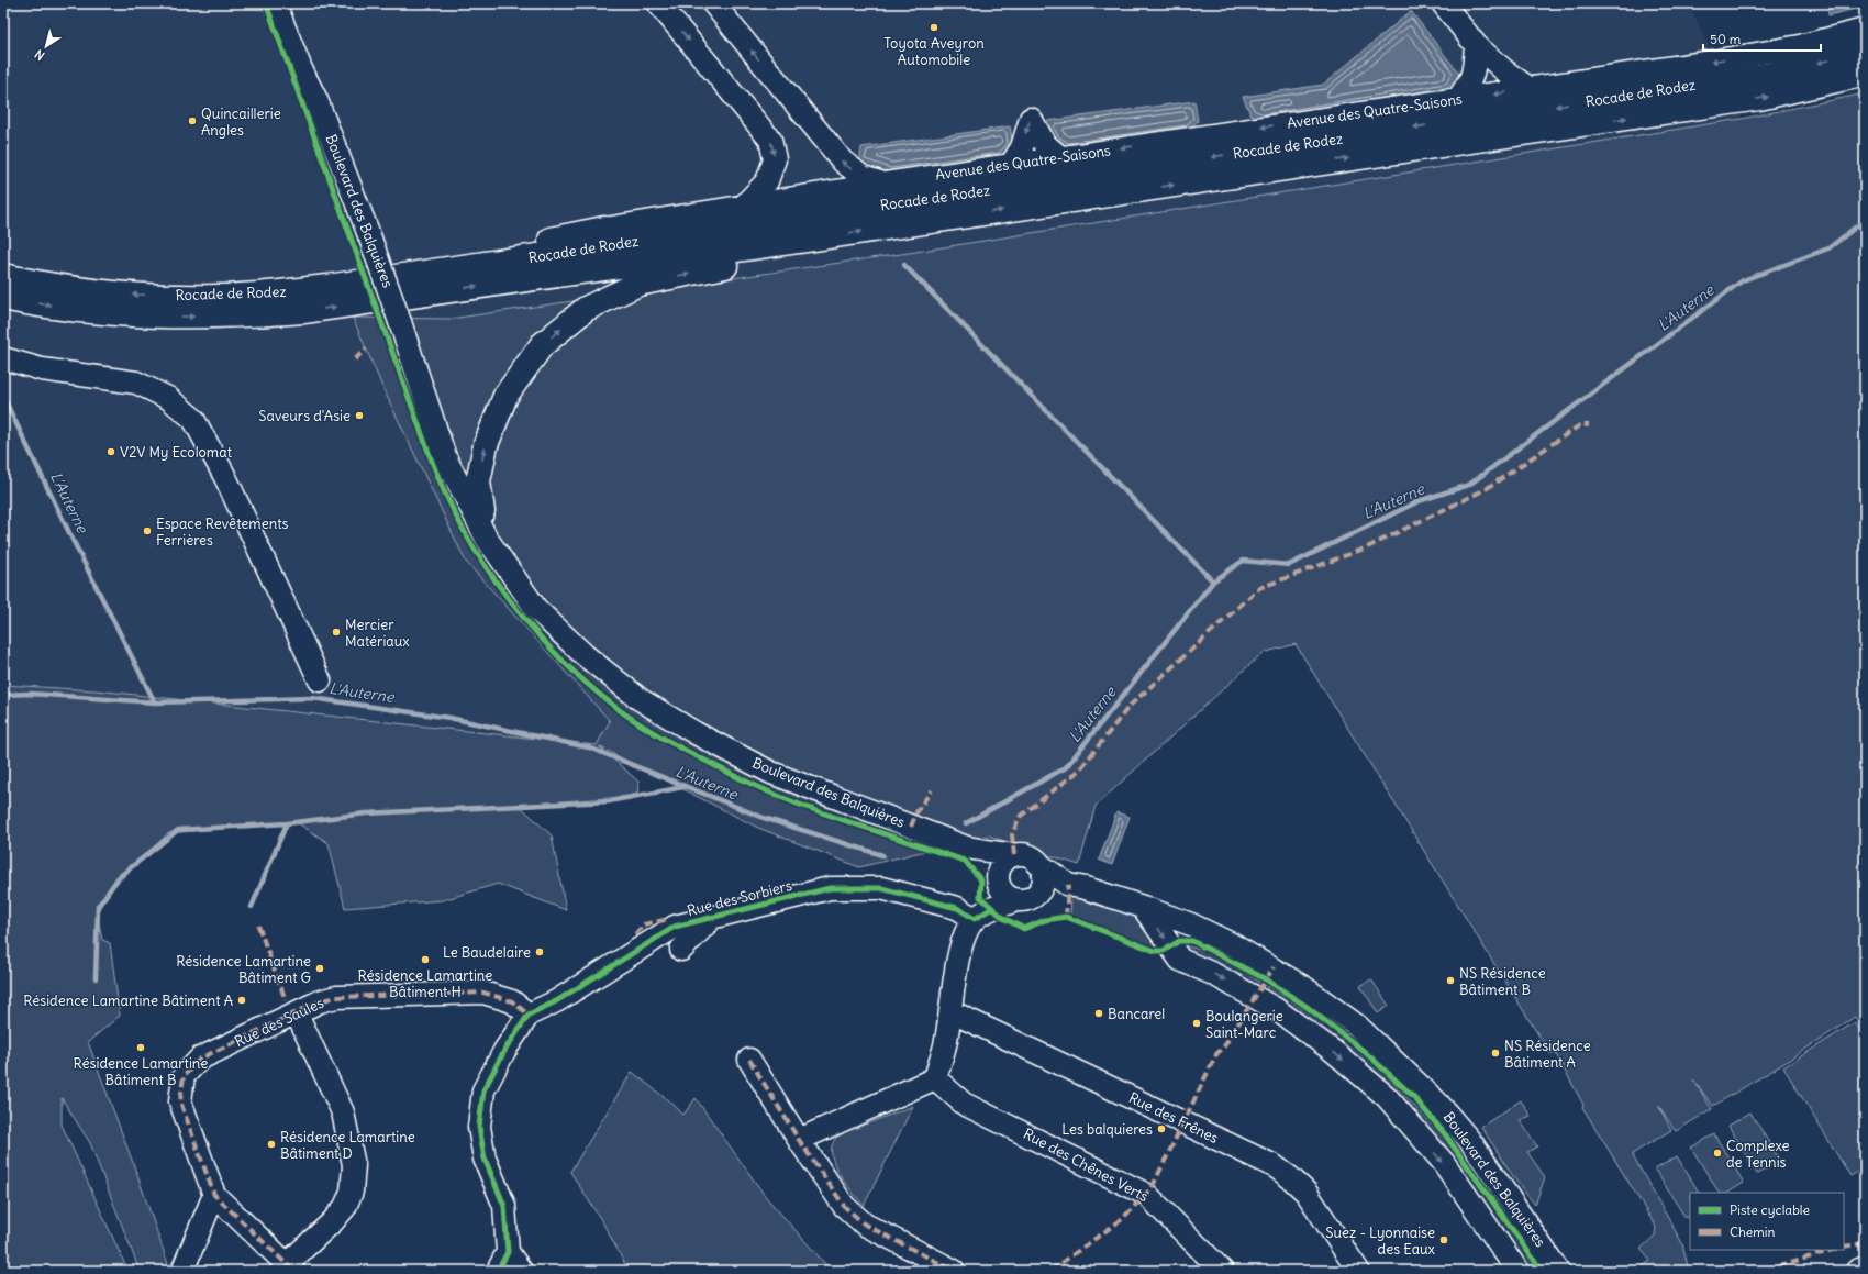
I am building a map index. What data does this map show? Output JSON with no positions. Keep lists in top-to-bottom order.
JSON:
{
  "streets": {
    "highway": ["Rocade de Rodez"],
    "street": [
      "Avenue des Quatre-Saisons",
      "Boulevard des Balquières",
      "Rue des Sorbiers",
      "Rue des Saules",
      "Rue des Frênes",
      "Rue des Chênes Verts"
    ]
  },
  "crossings": [
    ["Rue des Sorbiers", "Rue des Saules"]
  ],
  "one_way": ["Avenue des Quatre-Saisons"],
  "water": ["L'Auterne"],
  "places": [
    "Toyota Aveyron Automobile",
    "Quincaillerie Angles",
    "Saveurs d'Asie",
    "V2V My Ecolomat",
    "Espace Revêtements Ferrières",
    "Mercier Matériaux",
    "Le Baudelaire",
    "Résidence Lamartine Bâtiment H",
    "Résidence Lamartine Bâtiment G",
    "NS Résidence Bâtiment B",
    "Résidence Lamartine Bâtiment A",
    "Bancarel",
    "Boulangerie Saint-Marc",
    "Résidence Lamartine Bâtiment B",
    "NS Résidence Bâtiment A",
    "Les balquieres",
    "Résidence Lamartine Bâtiment D",
    "Complexe de Tennis",
    "Suez - Lyonnaise des Eaux"
  ],
  "legend": ["Piste cyclable", "Chemin"],
  "scale_bar": "50 m",
  "north": "bottom left"
}
